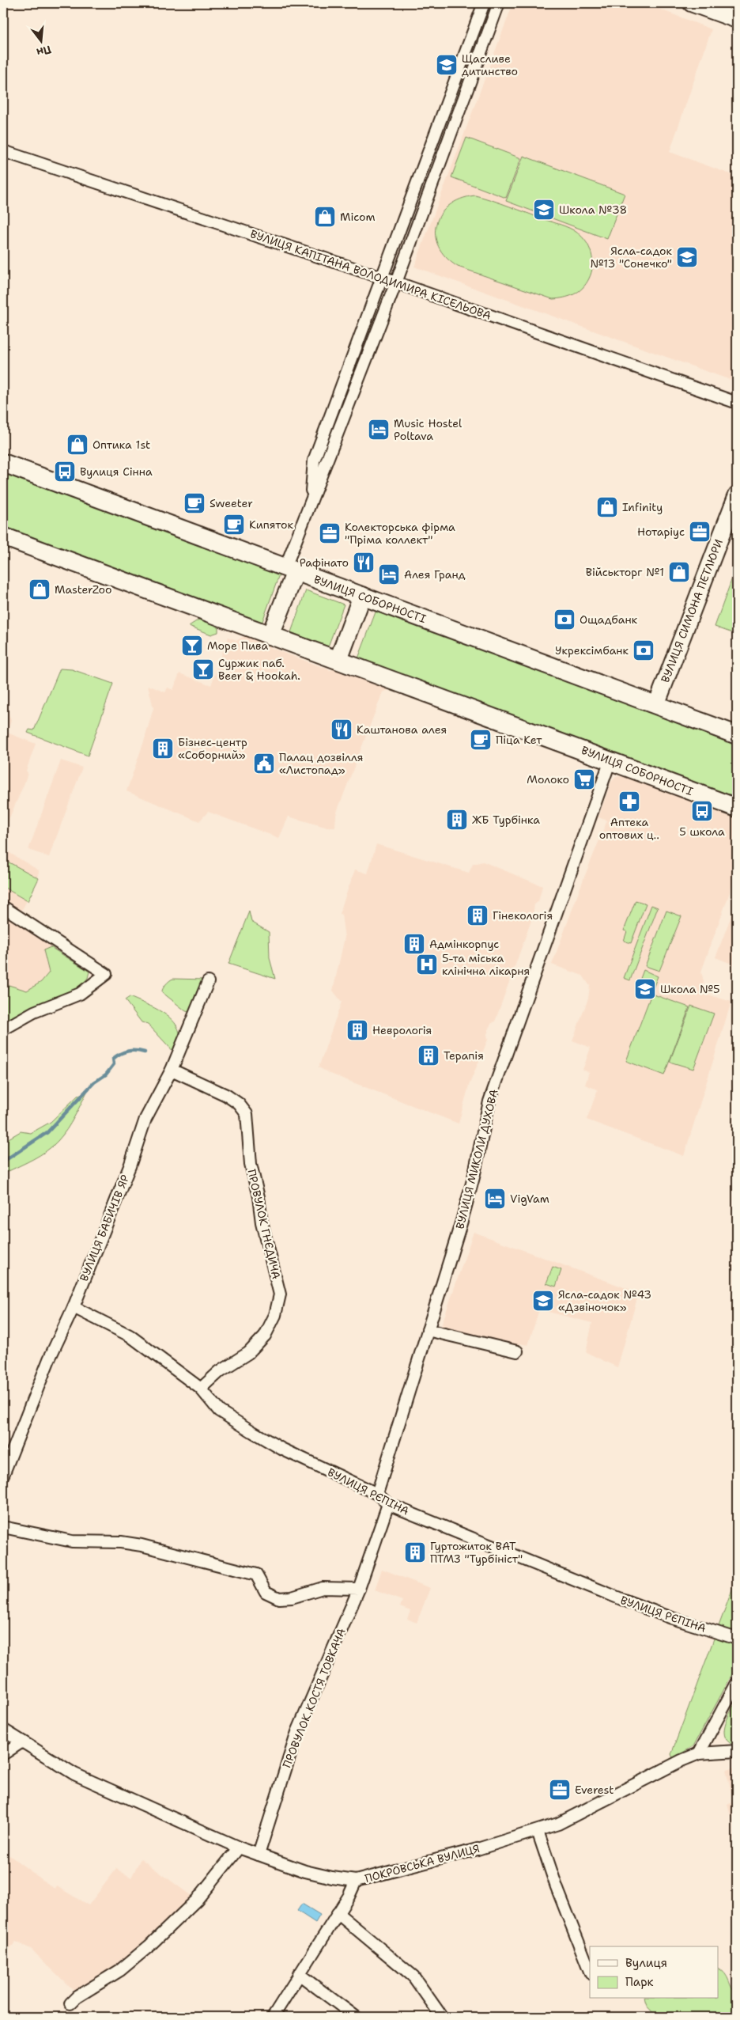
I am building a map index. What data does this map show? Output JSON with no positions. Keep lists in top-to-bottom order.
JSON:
{
  "streets": {
    "main road": ["ВУЛИЦЯ СОБОРНОСТІ"],
    "street": [
      "ВУЛИЦЯ КАПІТАНА ВОЛОДИМИРА КІСЕЛЬОВА",
      "ВУЛИЦЯ СИМОНА ПЕТЛЮРИ",
      "ВУЛИЦЯ МИКОЛИ ДУХОВА",
      "ПРОВУЛОК ГНЄДИЧА",
      "ВУЛИЦЯ БАБИЧІВ ЯР",
      "ВУЛИЦЯ РЄПІНА",
      "ПРОВУЛОК КОСТЯ ТОВКАЧА",
      "ПОКРОВСЬКА ВУЛИЦЯ"
    ]
  },
  "crossings": [
    ["ВУЛИЦЯ СОБОРНОСТІ", "ВУЛИЦЯ СИМОНА ПЕТЛЮРИ"],
    ["ВУЛИЦЯ СОБОРНОСТІ", "ВУЛИЦЯ МИКОЛИ ДУХОВА"],
    ["ВУЛИЦЯ МИКОЛИ ДУХОВА", "ВУЛИЦЯ РЄПІНА"],
    ["ПРОВУЛОК ГНЄДИЧА", "ВУЛИЦЯ БАБИЧІВ ЯР"],
    ["ПРОВУЛОК ГНЄДИЧА", "ВУЛИЦЯ РЄПІНА"],
    ["ВУЛИЦЯ БАБИЧІВ ЯР", "ВУЛИЦЯ РЄПІНА"],
    ["ВУЛИЦЯ РЄПІНА", "ПРОВУЛОК КОСТЯ ТОВКАЧА"],
    ["ПРОВУЛОК КОСТЯ ТОВКАЧА", "ПОКРОВСЬКА ВУЛИЦЯ"]
  ],
  "places": {
    "school or university": [
      "Щасливе дитинство",
      "Школа №38",
      "Ясла-садок №13 \"Сонечко\"",
      "Школа №5",
      "Ясла-садок №43 «Дзвіночок»"
    ],
    "shop": [
      "Micom",
      "Оптика 1st",
      "Infinity",
      "Військторг №1",
      "MasterZoo"
    ],
    "hotel": ["Music Hostel Poltava", "Алея Гранд", "VigVam"],
    "bus stop": ["Вулиця Сінна", "5 школа"],
    "cafe": ["Sweeter", "Кипяток", "Піца Кет"],
    "office": ["Нотаріус", "Колекторська фірма \"Пріма коллект\"", "Everest"],
    "restaurant": ["Рафінато", "Каштанова алея"],
    "bank": ["Ощадбанк", "Укрексімбанк"],
    "bar": ["Море Пива", "Суржик паб. Beer & Hookah."],
    "building": [
      "Бізнес-центр «Соборний»",
      "ЖБ Турбінка",
      "Гінекологія",
      "Адмінкорпус",
      "Неврологія",
      "Терапія",
      "Гуртожиток ВАТ ПТМЗ \"Турбініст\""
    ],
    "public building": ["Палац дозвілля «Листопад»"],
    "supermarket": ["Молоко"],
    "pharmacy": ["Аптека оптових ц‥"],
    "hospital": ["5-та міська клінічна лікарня"]
  },
  "legend": ["Вулиця", "Парк"],
  "north": "bottom"
}
